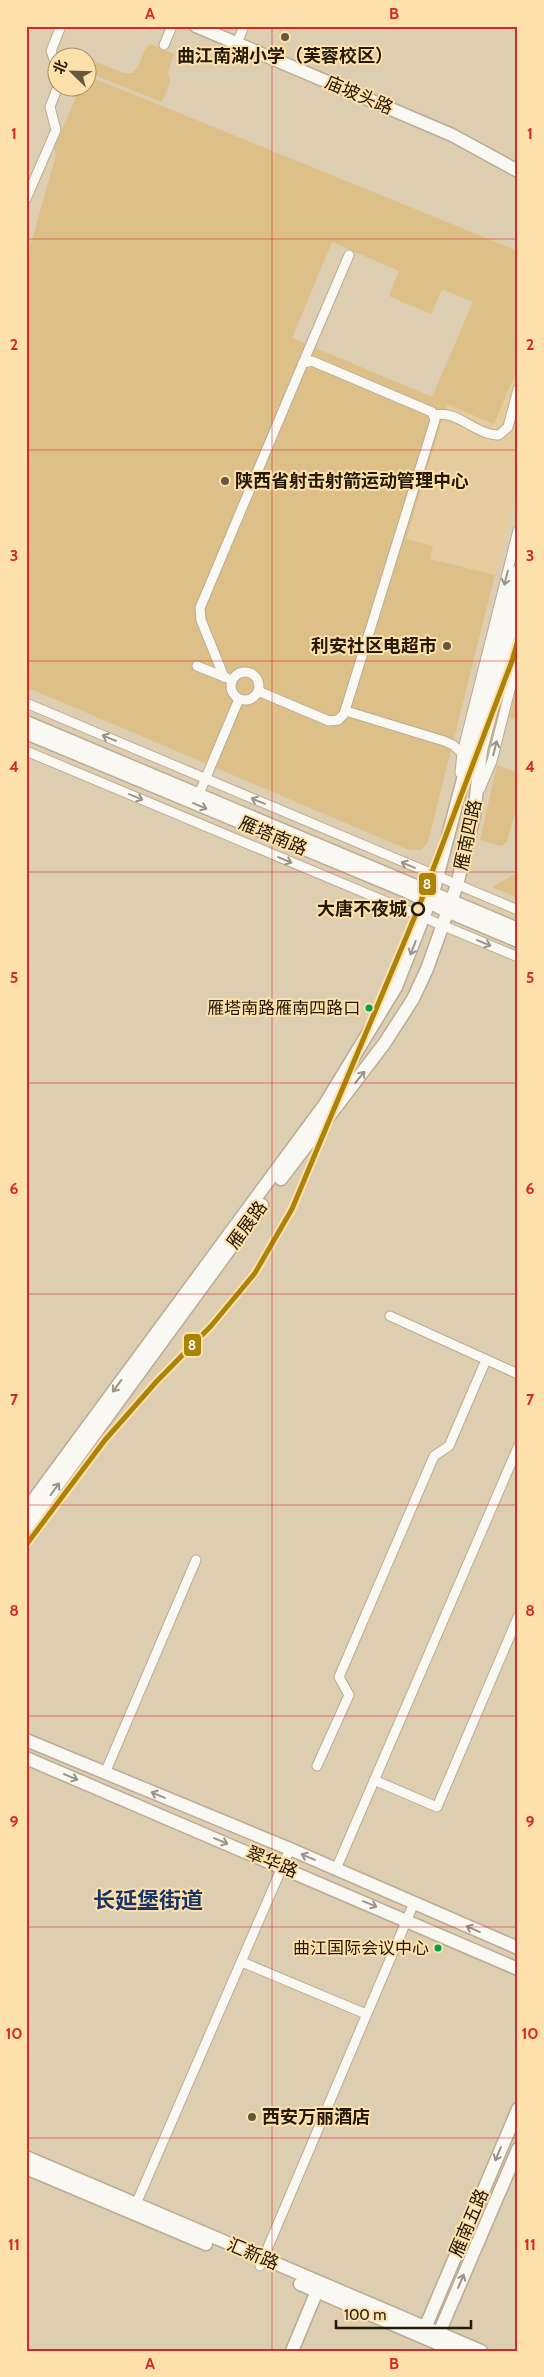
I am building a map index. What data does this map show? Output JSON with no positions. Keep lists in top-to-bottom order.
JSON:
{
  "streets": {
    "main road": [
      "庙坡头路",
      "雁南四路",
      "雁塔南路",
      "雁展路",
      "翠华路",
      "雁南五路",
      "汇新路"
    ]
  },
  "crossings": [
    ["雁南四路", "雁塔南路"],
    ["雁南四路", "雁展路"],
    ["雁塔南路", "雁展路"],
    ["雁南五路", "汇新路"]
  ],
  "districts": ["长延堡街道"],
  "places": [
    "曲江南湖小学（芙蓉校区）",
    "陕西省射击射箭运动管理中心",
    "利安社区电超市",
    "大唐不夜城",
    "雁塔南路雁南四路口",
    "曲江国际会议中心",
    "西安万丽酒店"
  ],
  "lines": ["transit line 8"],
  "scale_bar": "100 m",
  "north": "top left",
  "grid": {
    "columns": ["A", "B"],
    "rows": [
      "1",
      "2",
      "3",
      "4",
      "5",
      "6",
      "7",
      "8",
      "9",
      "10",
      "11"
    ]
  }
}
